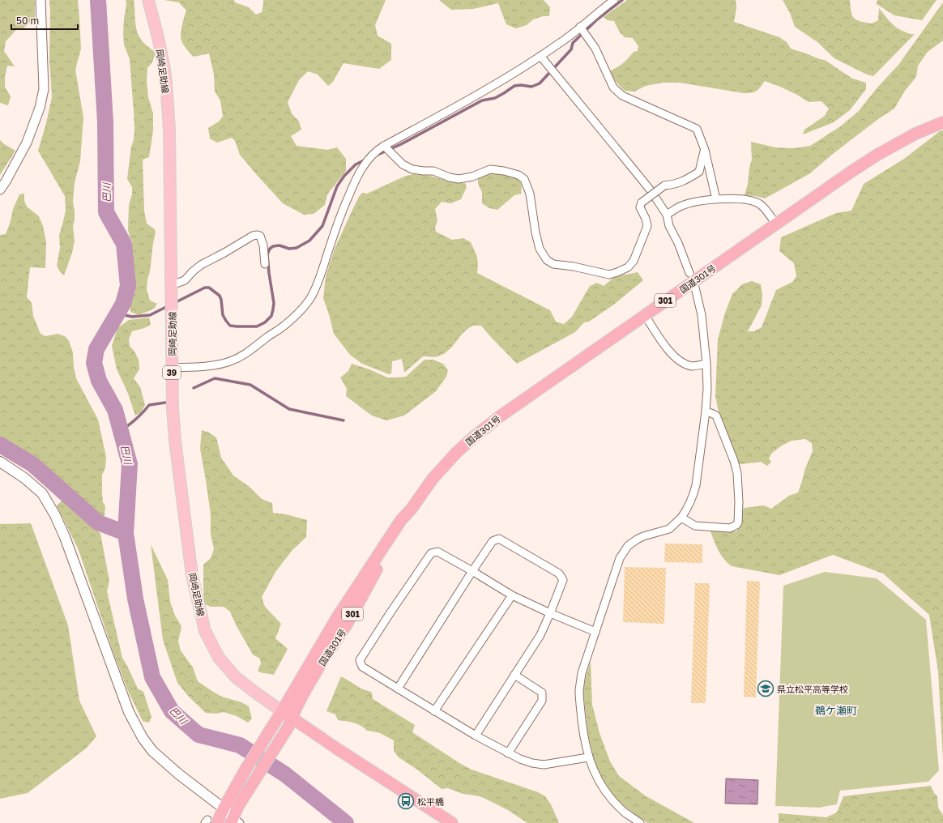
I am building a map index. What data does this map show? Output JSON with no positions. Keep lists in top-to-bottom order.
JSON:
{
  "streets": {
    "highway": ["国道301号", "301"],
    "main road": ["岡崎足助線", "39"]
  },
  "crossings": [
    ["岡崎足助線", "国道301号"]
  ],
  "districts": ["鵜ケ瀬町"],
  "water": ["巴川"],
  "places": {
    "school or university": ["県立松平高等学校"],
    "bus stop": ["松平橋"]
  },
  "scale_bar": "50 m"
}
